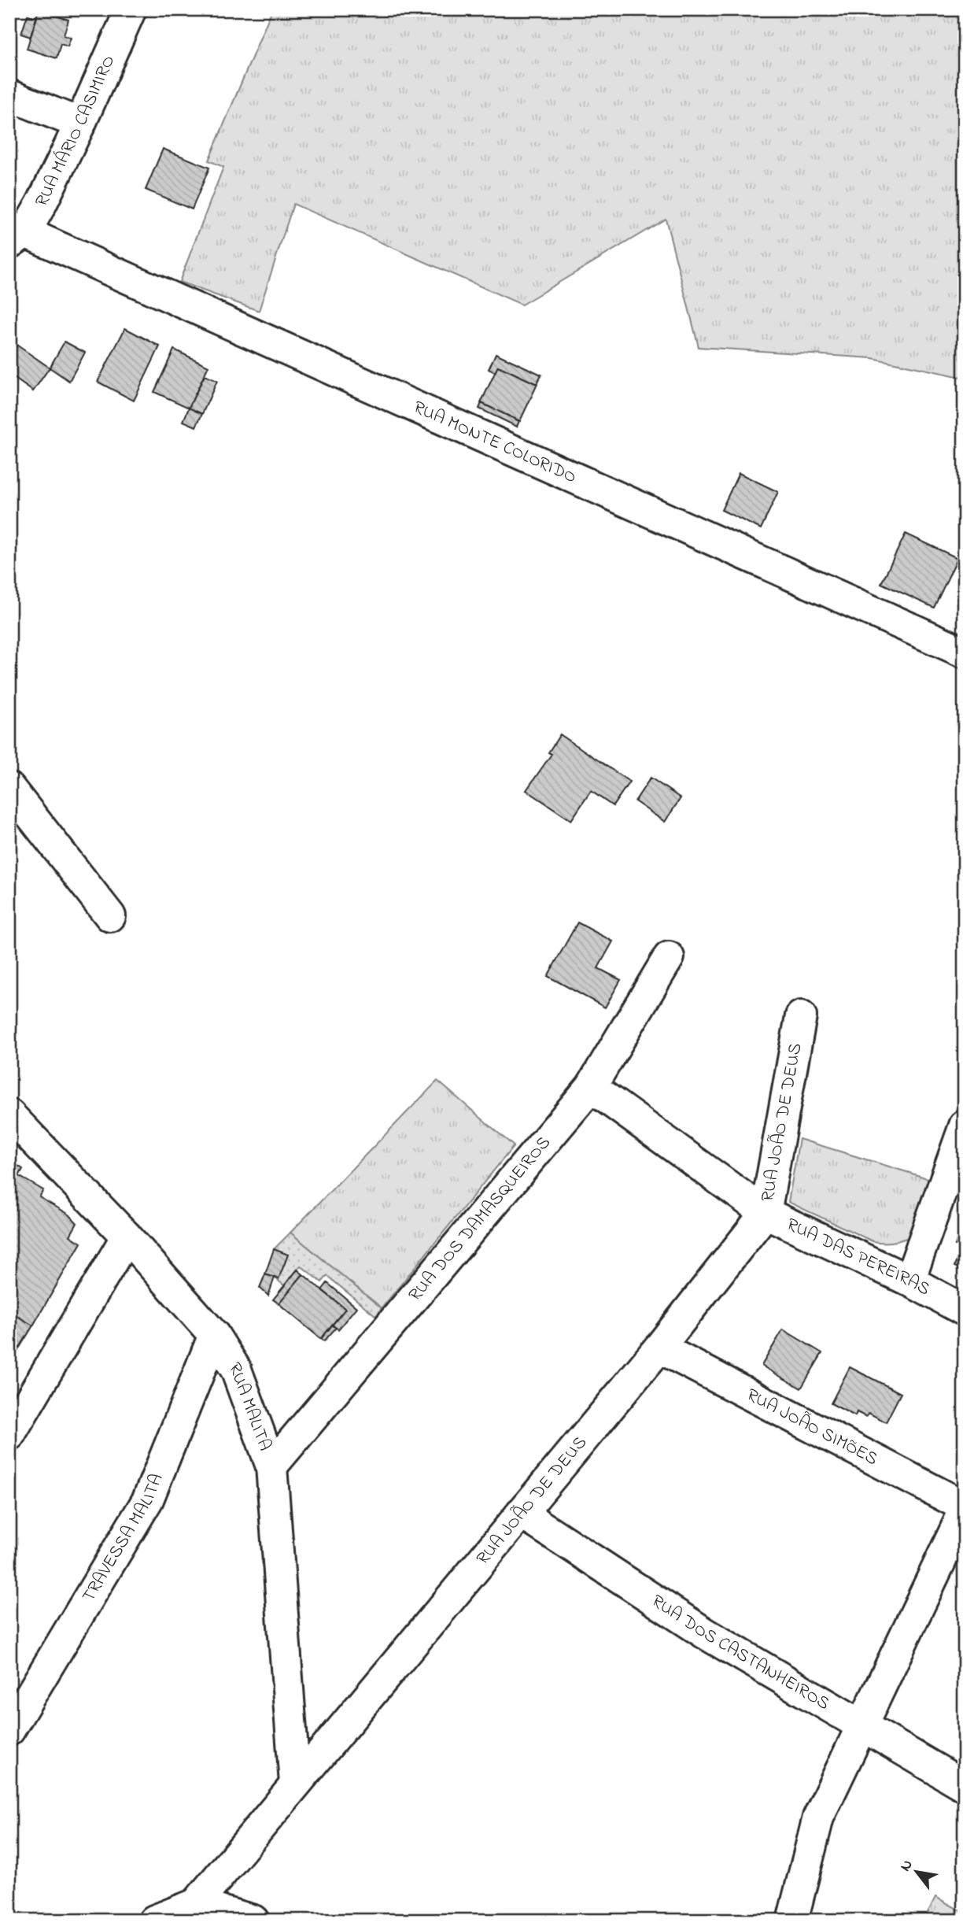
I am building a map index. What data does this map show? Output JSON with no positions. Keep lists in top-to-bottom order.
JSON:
{
  "streets": {
    "street": [
      "RUA MÁRIO CASIMIRO",
      "RUA MONTE COLORIDO",
      "RUA JOÃO DE DEUS",
      "RUA DOS DAMASQUEIROS",
      "RUA DAS PEREIRAS",
      "RUA MALITA",
      "RUA JOÃO SIMÕES",
      "TRAVESSA MALITA",
      "RUA DOS CASTANHEIROS"
    ]
  },
  "crossings": [
    ["RUA MÁRIO CASIMIRO", "RUA MONTE COLORIDO"],
    ["RUA JOÃO DE DEUS", "RUA DAS PEREIRAS"],
    ["RUA JOÃO DE DEUS", "RUA MALITA"],
    ["RUA JOÃO DE DEUS", "RUA JOÃO SIMÕES"],
    ["RUA JOÃO DE DEUS", "RUA DOS CASTANHEIROS"],
    ["RUA DOS DAMASQUEIROS", "RUA DAS PEREIRAS"],
    ["RUA DOS DAMASQUEIROS", "RUA MALITA"],
    ["RUA MALITA", "TRAVESSA MALITA"]
  ],
  "north": "top left"
}
